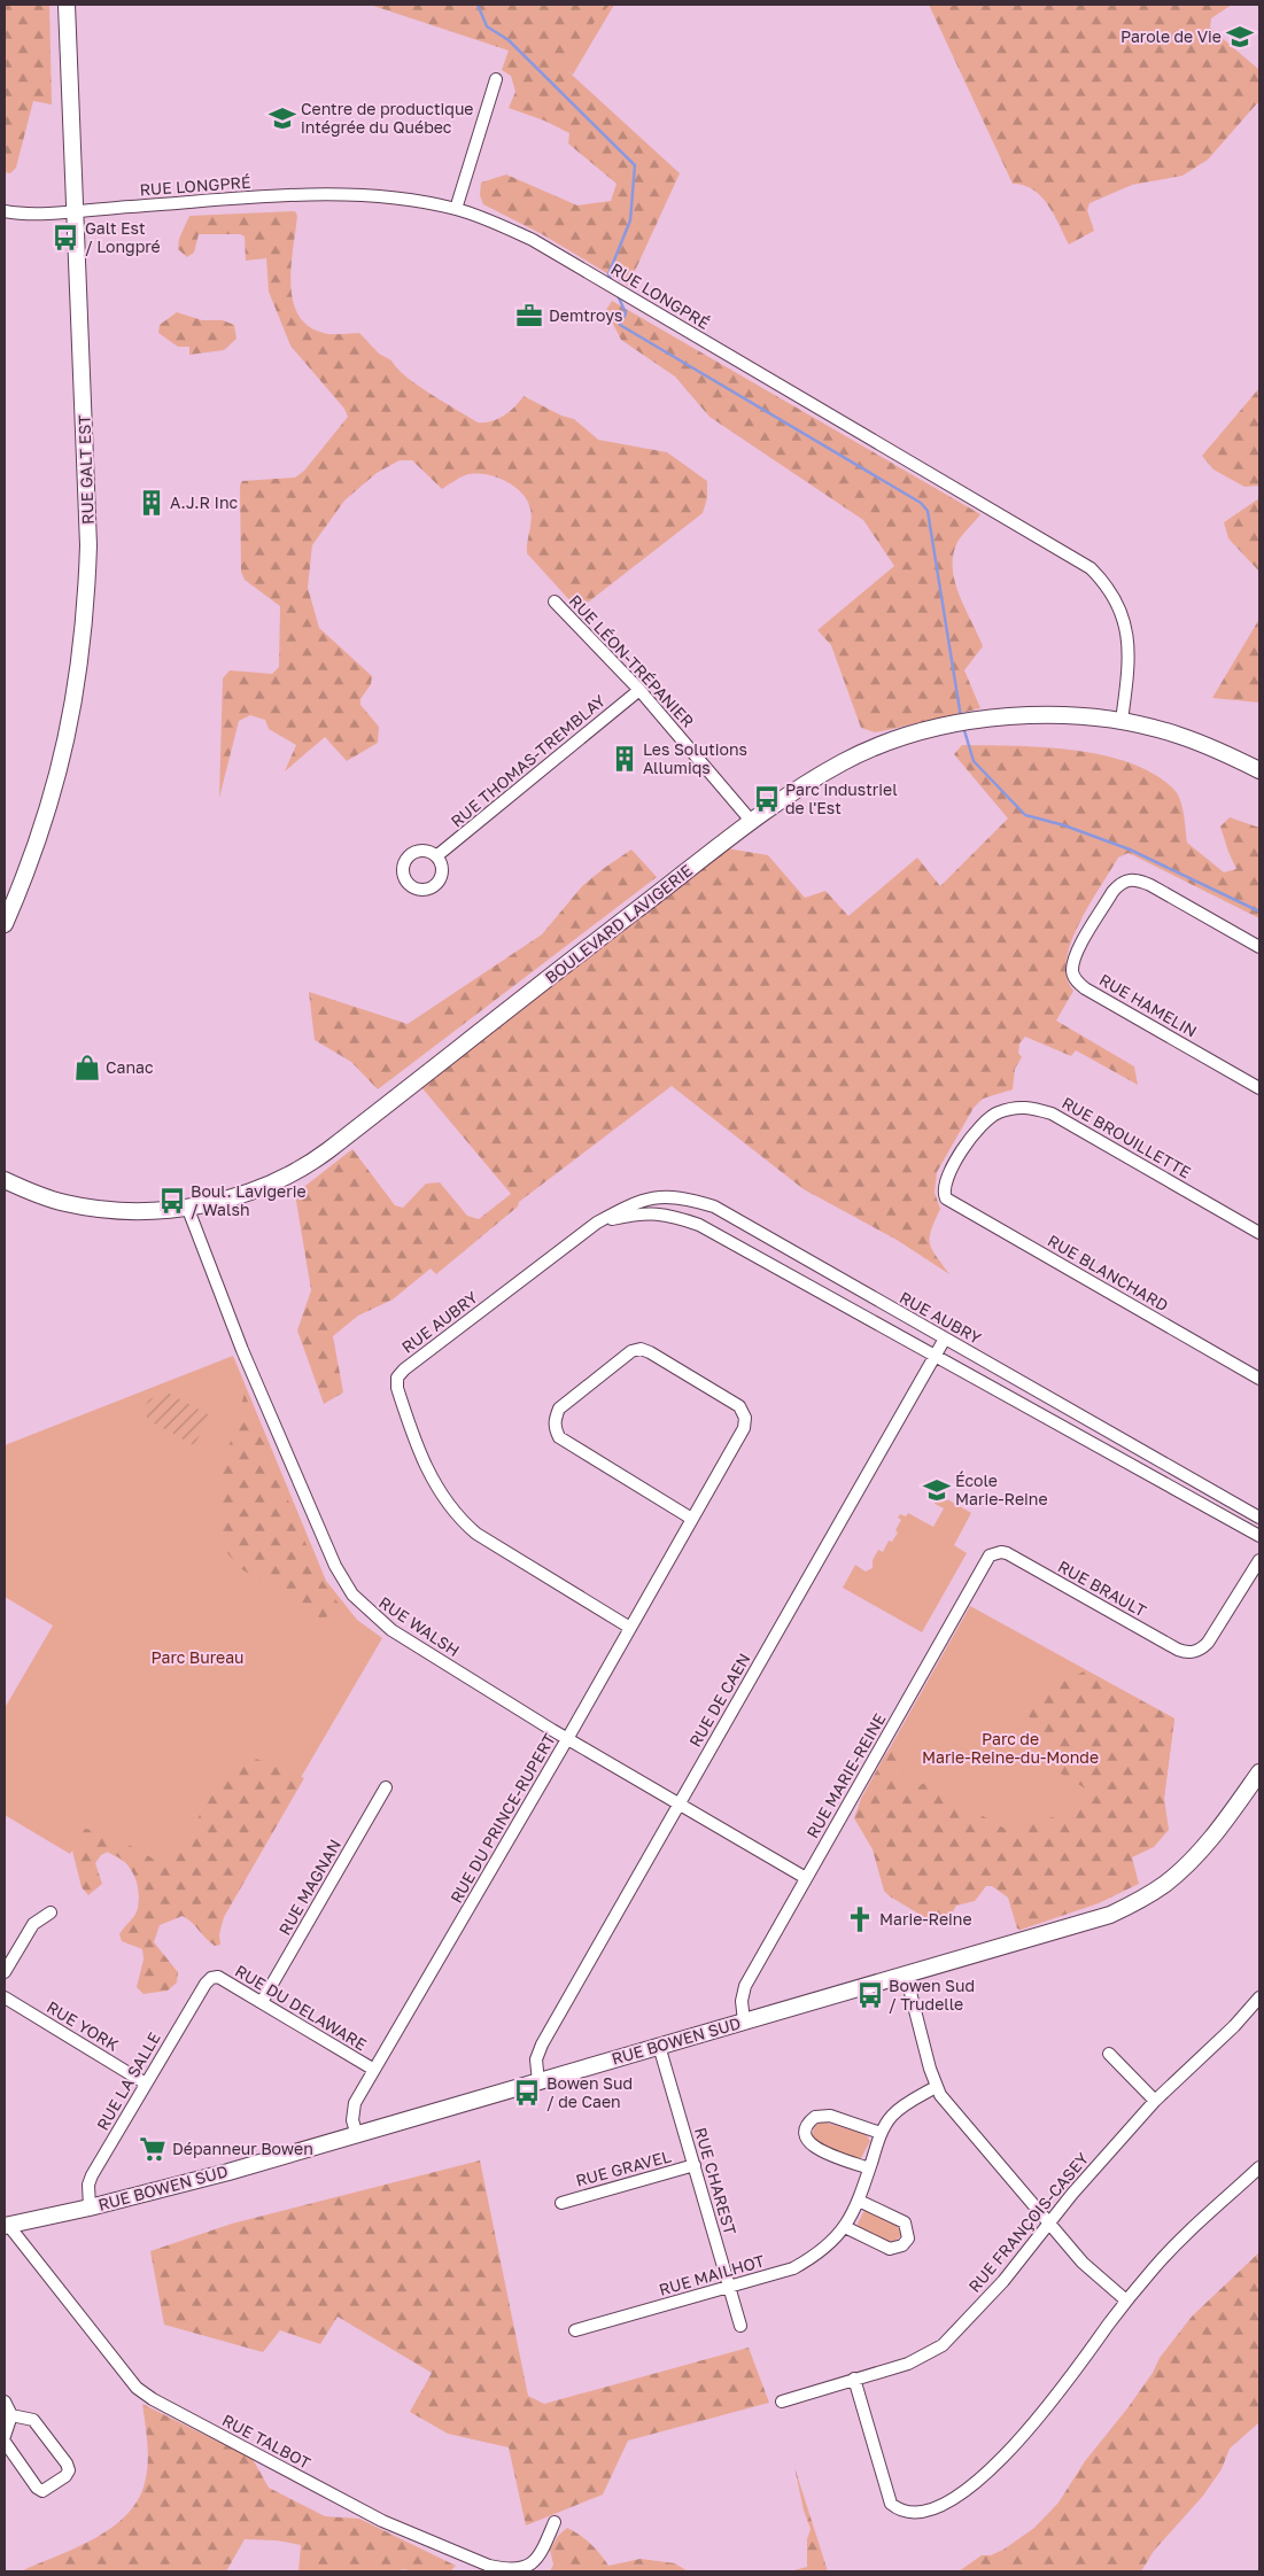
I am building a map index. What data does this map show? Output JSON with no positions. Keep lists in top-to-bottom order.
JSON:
{
  "streets": {
    "street": [
      "RUE LONGPRÉ",
      "RUE GALT EST",
      "RUE LÉON-TRÉPANIER",
      "RUE THOMAS-TREMBLAY",
      "BOULEVARD LAVIGERIE",
      "RUE HAMELIN",
      "RUE BROUILLETTE",
      "RUE BLANCHARD",
      "RUE AUBRY",
      "RUE BRAULT",
      "RUE WALSH",
      "RUE DE CAEN",
      "RUE MARIE-REINE",
      "RUE DU PRINCE-RUPERT",
      "RUE MAGNAN",
      "RUE DU DELAWARE",
      "RUE YORK",
      "RUE BOWEN SUD",
      "RUE LA SALLE",
      "RUE GRAVEL",
      "RUE CHAREST",
      "RUE FRANÇOIS-CASEY",
      "RUE MAILHOT",
      "RUE TALBOT"
    ]
  },
  "crossings": [
    ["RUE LONGPRÉ", "RUE GALT EST"],
    ["RUE LONGPRÉ", "BOULEVARD LAVIGERIE"],
    ["RUE LÉON-TRÉPANIER", "RUE THOMAS-TREMBLAY"],
    ["RUE LÉON-TRÉPANIER", "BOULEVARD LAVIGERIE"],
    ["BOULEVARD LAVIGERIE", "RUE WALSH"],
    ["RUE BROUILLETTE", "RUE BLANCHARD"],
    ["RUE AUBRY", "RUE DE CAEN"],
    ["RUE AUBRY", "RUE DU PRINCE-RUPERT"],
    ["RUE BRAULT", "RUE MARIE-REINE"],
    ["RUE WALSH", "RUE DE CAEN"],
    ["RUE WALSH", "RUE MARIE-REINE"],
    ["RUE WALSH", "RUE DU PRINCE-RUPERT"],
    ["RUE DE CAEN", "RUE BOWEN SUD"],
    ["RUE MARIE-REINE", "RUE BOWEN SUD"],
    ["RUE DU PRINCE-RUPERT", "RUE DU DELAWARE"],
    ["RUE DU PRINCE-RUPERT", "RUE BOWEN SUD"],
    ["RUE MAGNAN", "RUE DU DELAWARE"],
    ["RUE DU DELAWARE", "RUE LA SALLE"],
    ["RUE YORK", "RUE LA SALLE"],
    ["RUE BOWEN SUD", "RUE LA SALLE"],
    ["RUE BOWEN SUD", "RUE CHAREST"],
    ["RUE BOWEN SUD", "RUE TALBOT"],
    ["RUE GRAVEL", "RUE CHAREST"],
    ["RUE CHAREST", "RUE MAILHOT"]
  ],
  "parks": ["Parc Bureau", "Parc de Marie-Reine-du-Monde"],
  "places": {
    "school or university": ["Parole de Vie", "Centre de productique intégrée du Québec", "École Marie-Reine"],
    "bus stop": [
      "Galt Est / Longpré",
      "Parc industriel de l'Est",
      "Boul. Lavigerie / Walsh",
      "Bowen Sud / Trudelle",
      "Bowen Sud / de Caen"
    ],
    "office": ["Demtroys"],
    "building": ["A.J.R Inc", "Les Solutions Allumiqs"],
    "shop": ["Canac"],
    "church": ["Marie-Reine"],
    "supermarket": ["Dépanneur Bowen"]
  }
}
